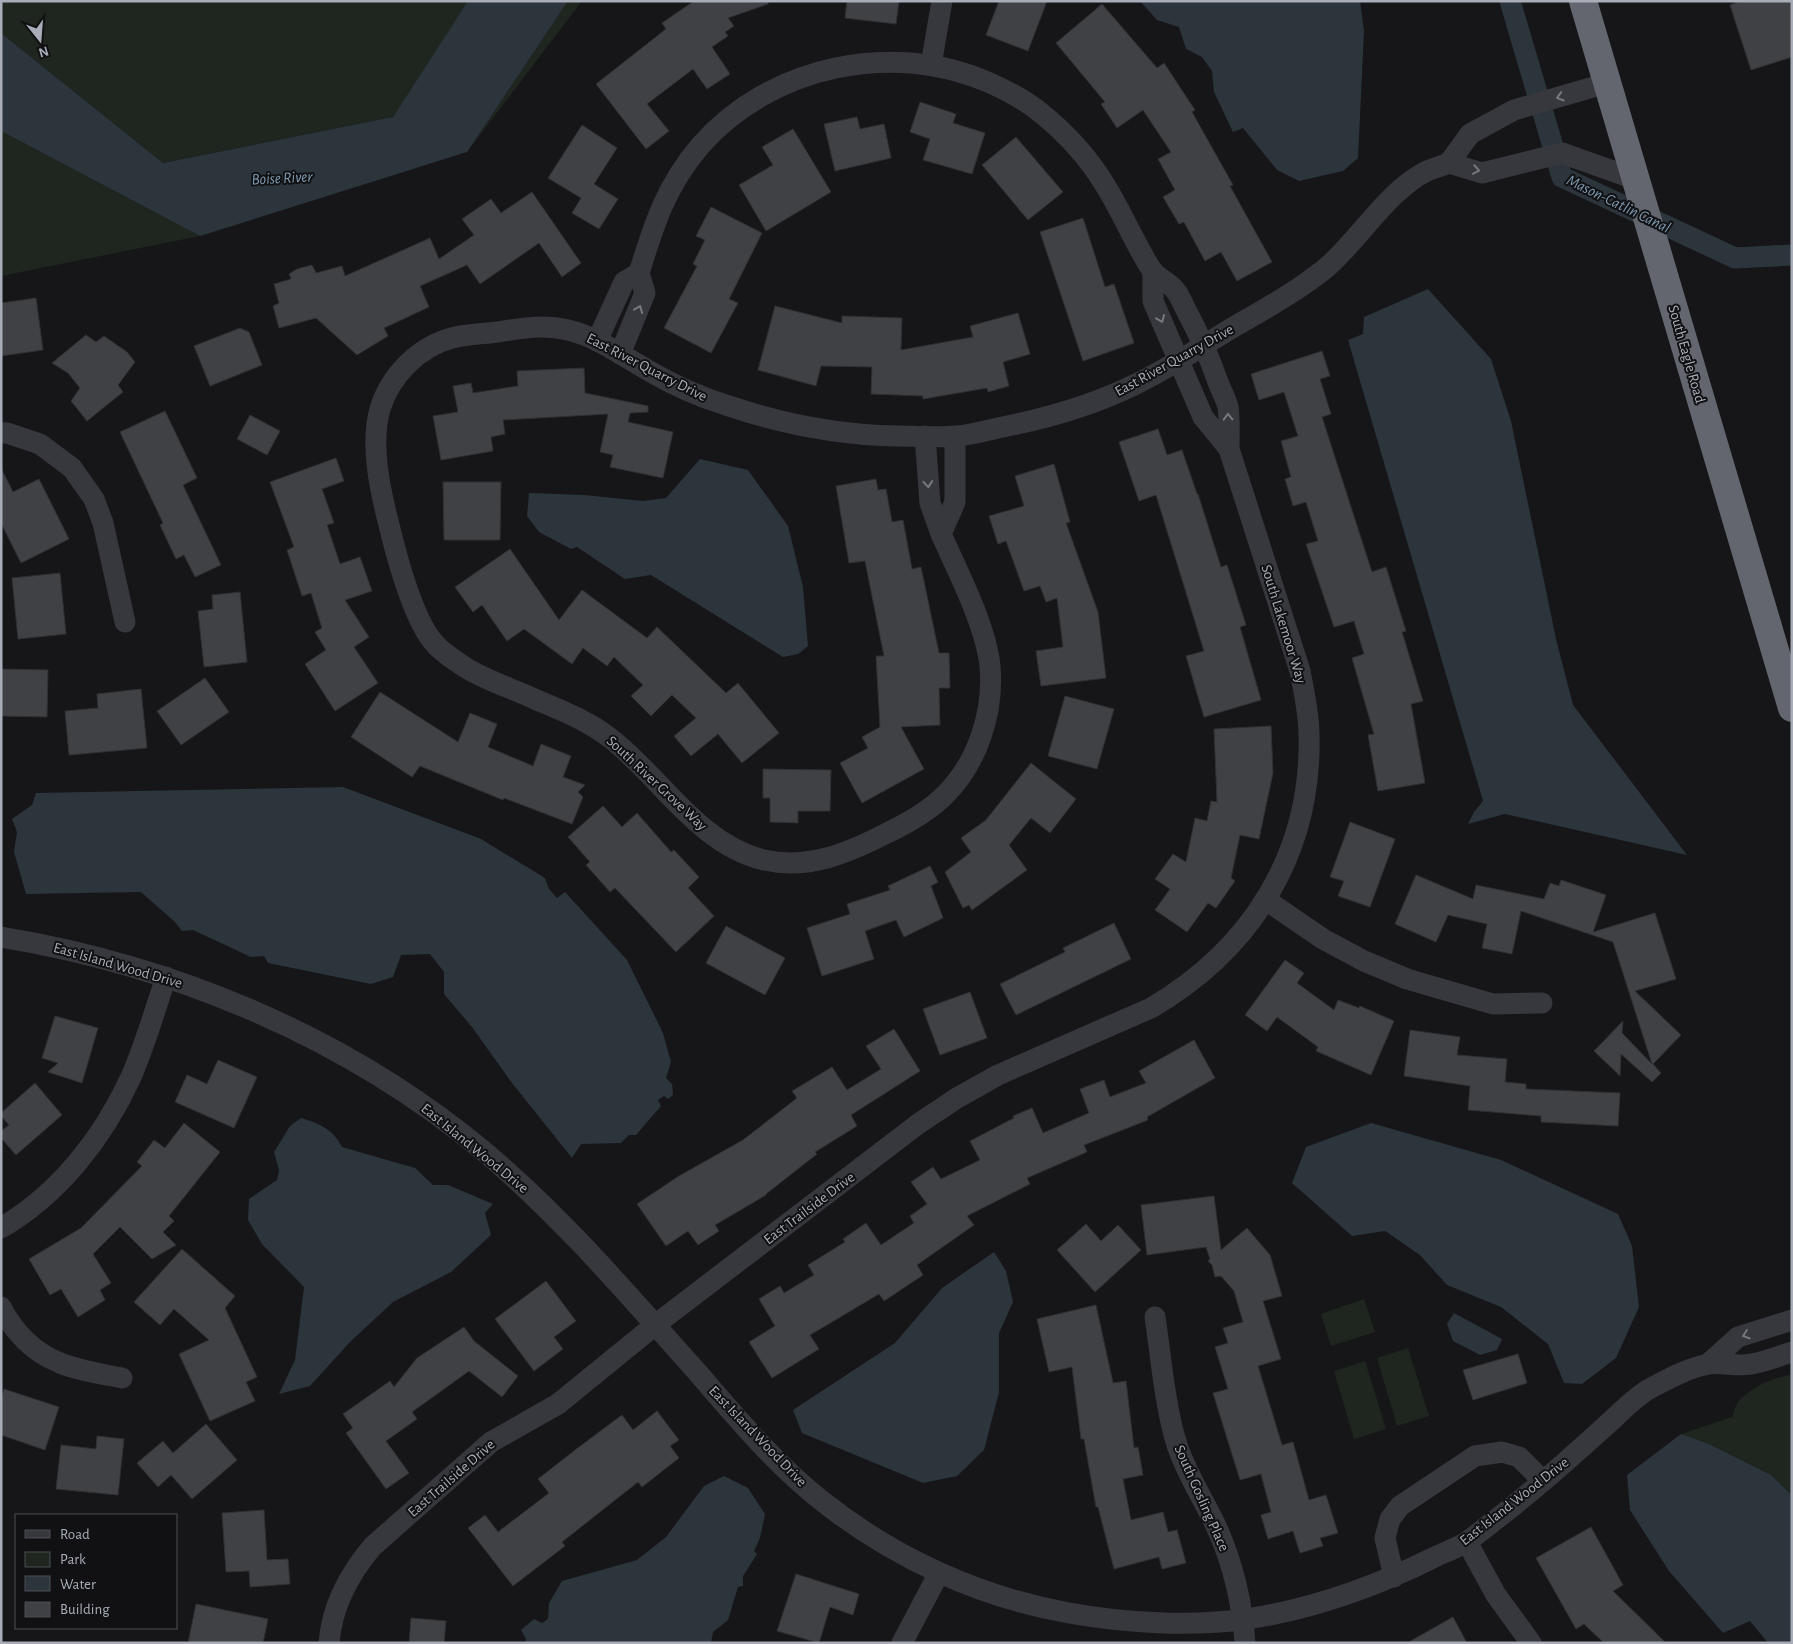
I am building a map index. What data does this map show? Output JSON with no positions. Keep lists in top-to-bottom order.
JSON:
{
  "streets": {
    "highway": ["South Eagle Road"],
    "street": [
      "East River Quarry Drive",
      "South Lakemoor Way",
      "South River Grove Way",
      "East Island Wood Drive",
      "East Trailside Drive",
      "South Gosling Place"
    ]
  },
  "crossings": [
    ["East River Quarry Drive", "South Lakemoor Way"],
    ["East River Quarry Drive", "South River Grove Way"],
    ["South Lakemoor Way", "East Trailside Drive"],
    ["East Island Wood Drive", "East Trailside Drive"],
    ["East Island Wood Drive", "South Gosling Place"]
  ],
  "water": ["Boise River", "Mason-Catlin Canal"],
  "legend": [
    "Road",
    "Park",
    "Water",
    "Building"
  ],
  "north": "bottom"
}
